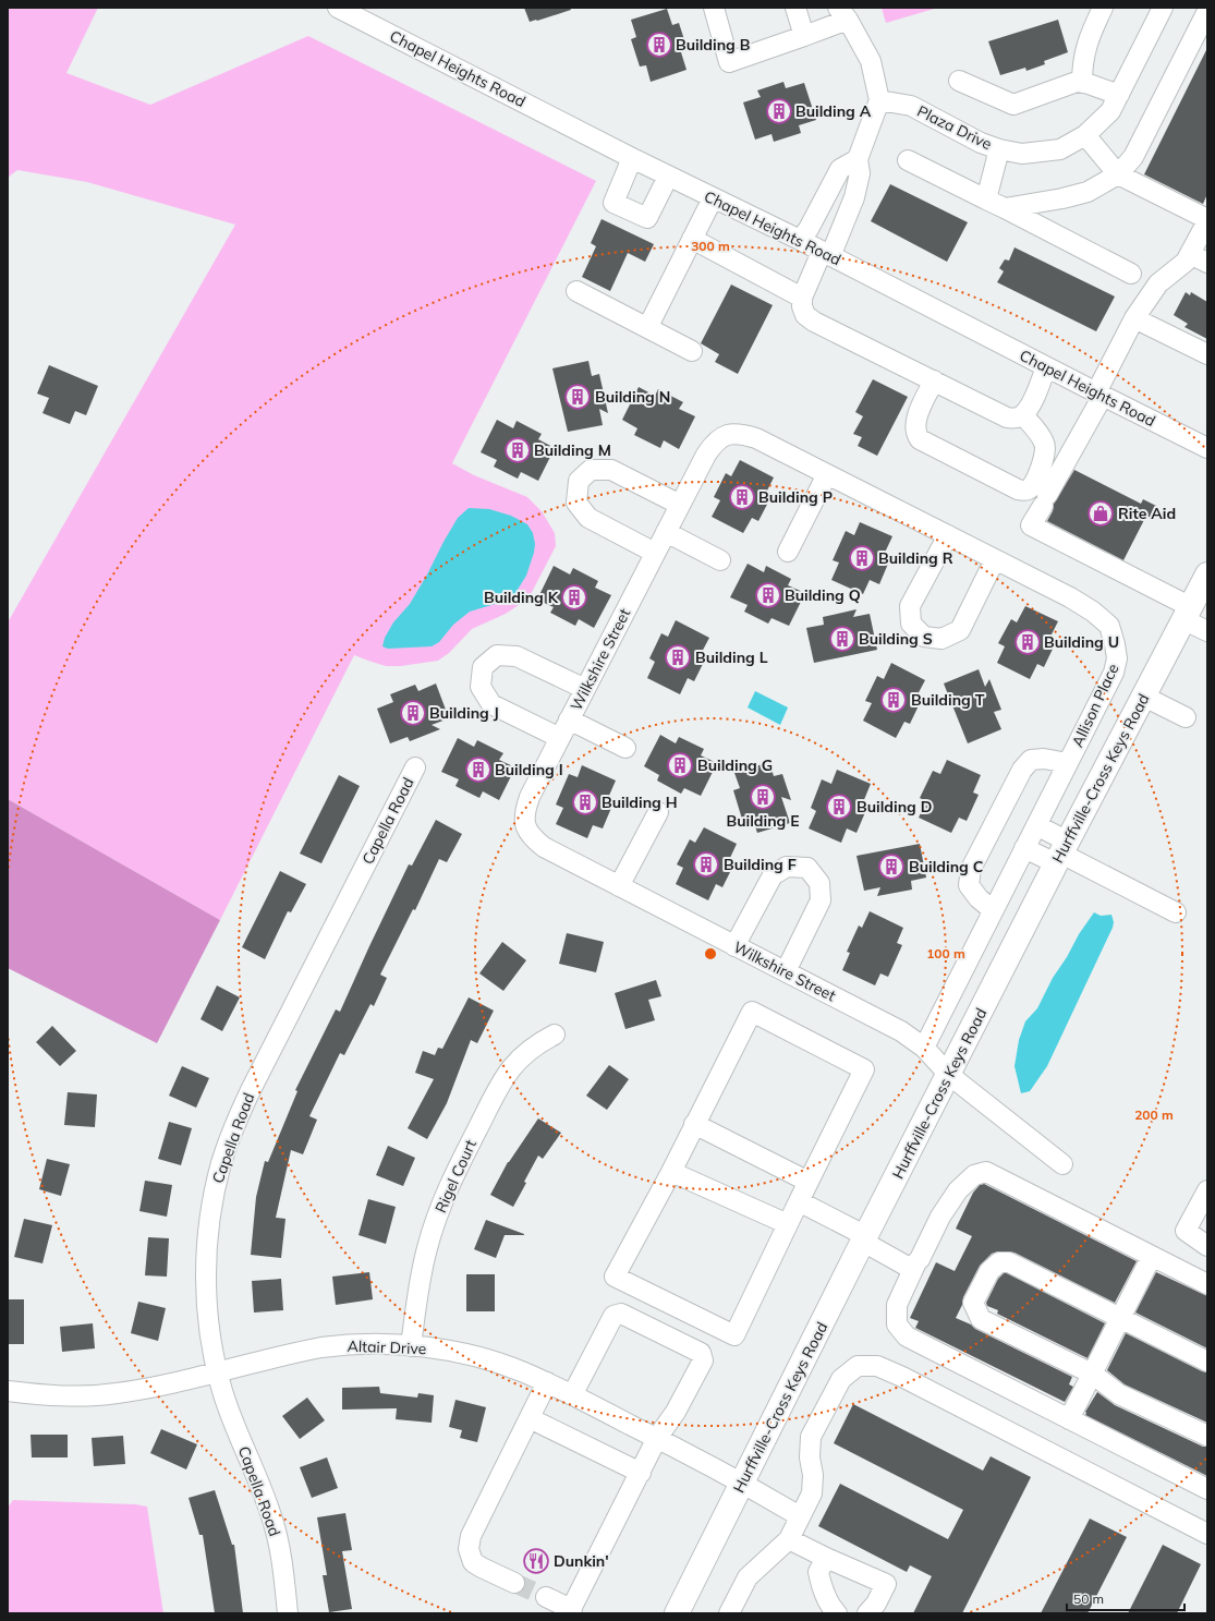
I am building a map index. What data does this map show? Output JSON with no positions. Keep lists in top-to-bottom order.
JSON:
{
  "streets": {
    "main road": ["Hurffville-Cross Keys Road"],
    "street": [
      "Chapel Heights Road",
      "Plaza Drive",
      "Wilkshire Street",
      "Allison Place",
      "Capella Road",
      "Rigel Court",
      "Altair Drive"
    ]
  },
  "crossings": [
    ["Wilkshire Street", "Allison Place"],
    ["Wilkshire Street", "Hurffville-Cross Keys Road"],
    ["Hurffville-Cross Keys Road", "Altair Drive"],
    ["Capella Road", "Altair Drive"],
    ["Rigel Court", "Altair Drive"]
  ],
  "places": {
    "building": [
      "Building B",
      "Building A",
      "Building N",
      "Building M",
      "Building P",
      "Building R",
      "Building Q",
      "Building K",
      "Building S",
      "Building U",
      "Building L",
      "Building T",
      "Building J",
      "Building G",
      "Building I",
      "Building E",
      "Building H",
      "Building D",
      "Building F",
      "Building C"
    ],
    "shop": ["Rite Aid"],
    "restaurant": ["Dunkin'"]
  },
  "scale_bar": "50 m",
  "rings": ["300 m", "100 m", "200 m"]
}
